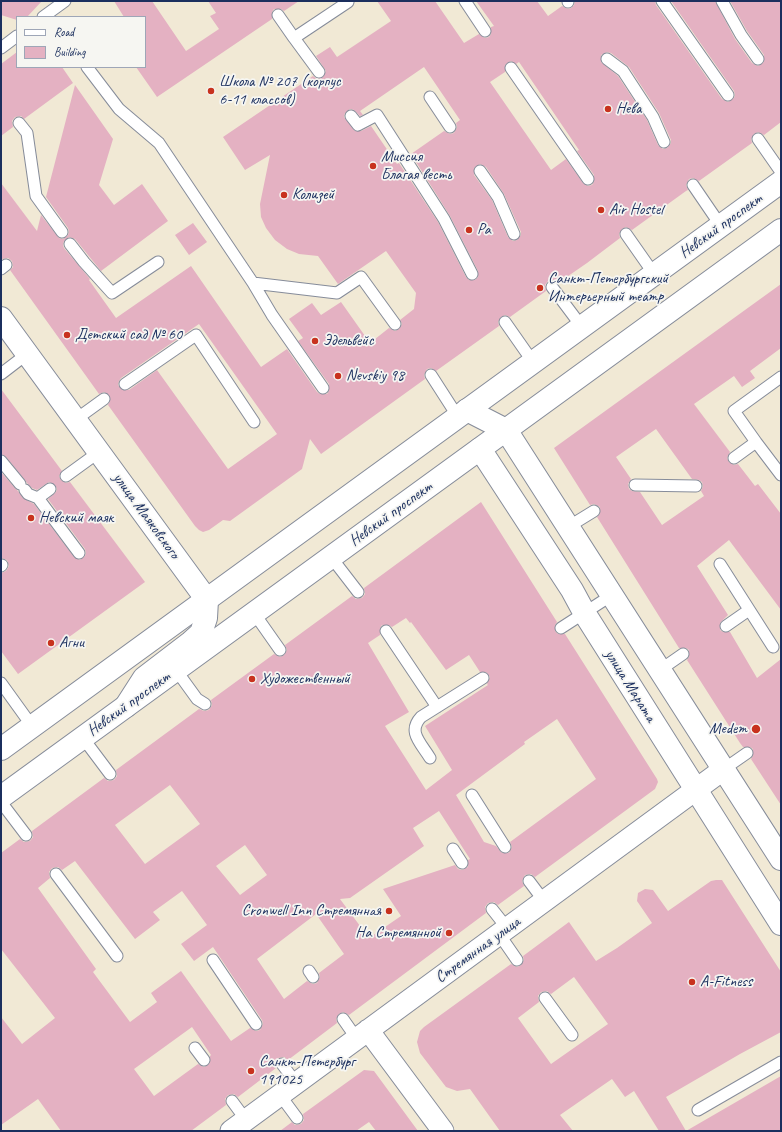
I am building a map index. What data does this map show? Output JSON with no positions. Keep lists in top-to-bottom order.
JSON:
{
  "streets": {
    "main road": ["Невский проспект", "улица Маяковского", "улица Марата"],
    "street": ["Стремянная улица"]
  },
  "crossings": [
    ["Невский проспект", "улица Маяковского"],
    ["Невский проспект", "улица Марата"],
    ["улица Марата", "Стремянная улица"]
  ],
  "places": [
    "Школа № 207 (корпус 6-11 классов)",
    "Нева",
    "Миссия Благая весть",
    "Колизей",
    "Air Hostel",
    "Ра",
    "Санкт-Петербургский Интерьерный театр",
    "Детский сад № 60",
    "Эдельвейс",
    "Nevskiy 98",
    "Невский маяк",
    "Агни",
    "Художественный",
    "Medem",
    "Cronwell Inn Стремянная",
    "На Стремянной",
    "A-Fitness",
    "Санкт-Петербург 191025"
  ],
  "legend": ["Road", "Building"]
}
